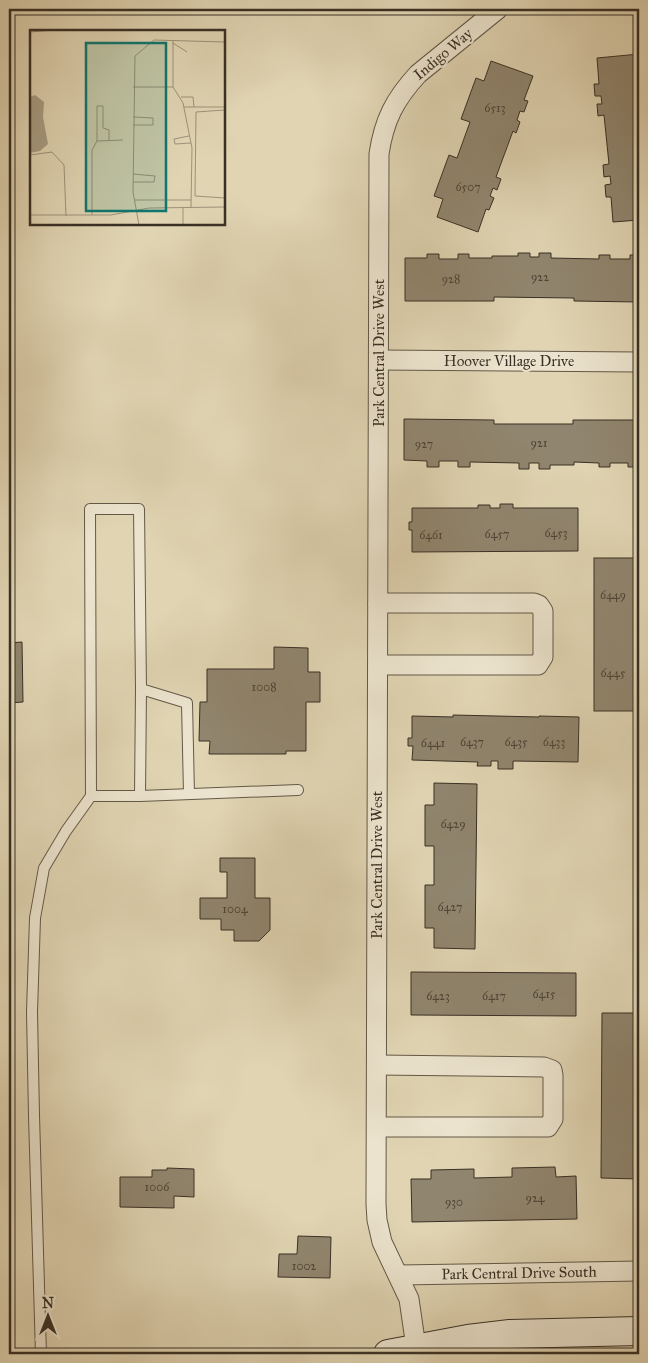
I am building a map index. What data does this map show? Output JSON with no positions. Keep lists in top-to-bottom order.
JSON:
{
  "streets": {
    "street": [
      "Indigo Way",
      "Park Central Drive West",
      "Hoover Village Drive",
      "Park Central Drive South"
    ]
  },
  "crossings": [
    ["Indigo Way", "Park Central Drive West"],
    ["Park Central Drive West", "Hoover Village Drive"],
    ["Park Central Drive West", "Park Central Drive South"]
  ],
  "house_numbers": [
    "6513",
    "6507",
    "922",
    "928",
    "921",
    "927",
    "6453",
    "6457",
    "6461",
    "6449",
    "6445",
    "1008",
    "6437",
    "6435",
    "6433",
    "6441",
    "6429",
    "6427",
    "1004",
    "6415",
    "6423",
    "6417",
    "1006",
    "924",
    "930",
    "1002"
  ],
  "north": "top"
}
